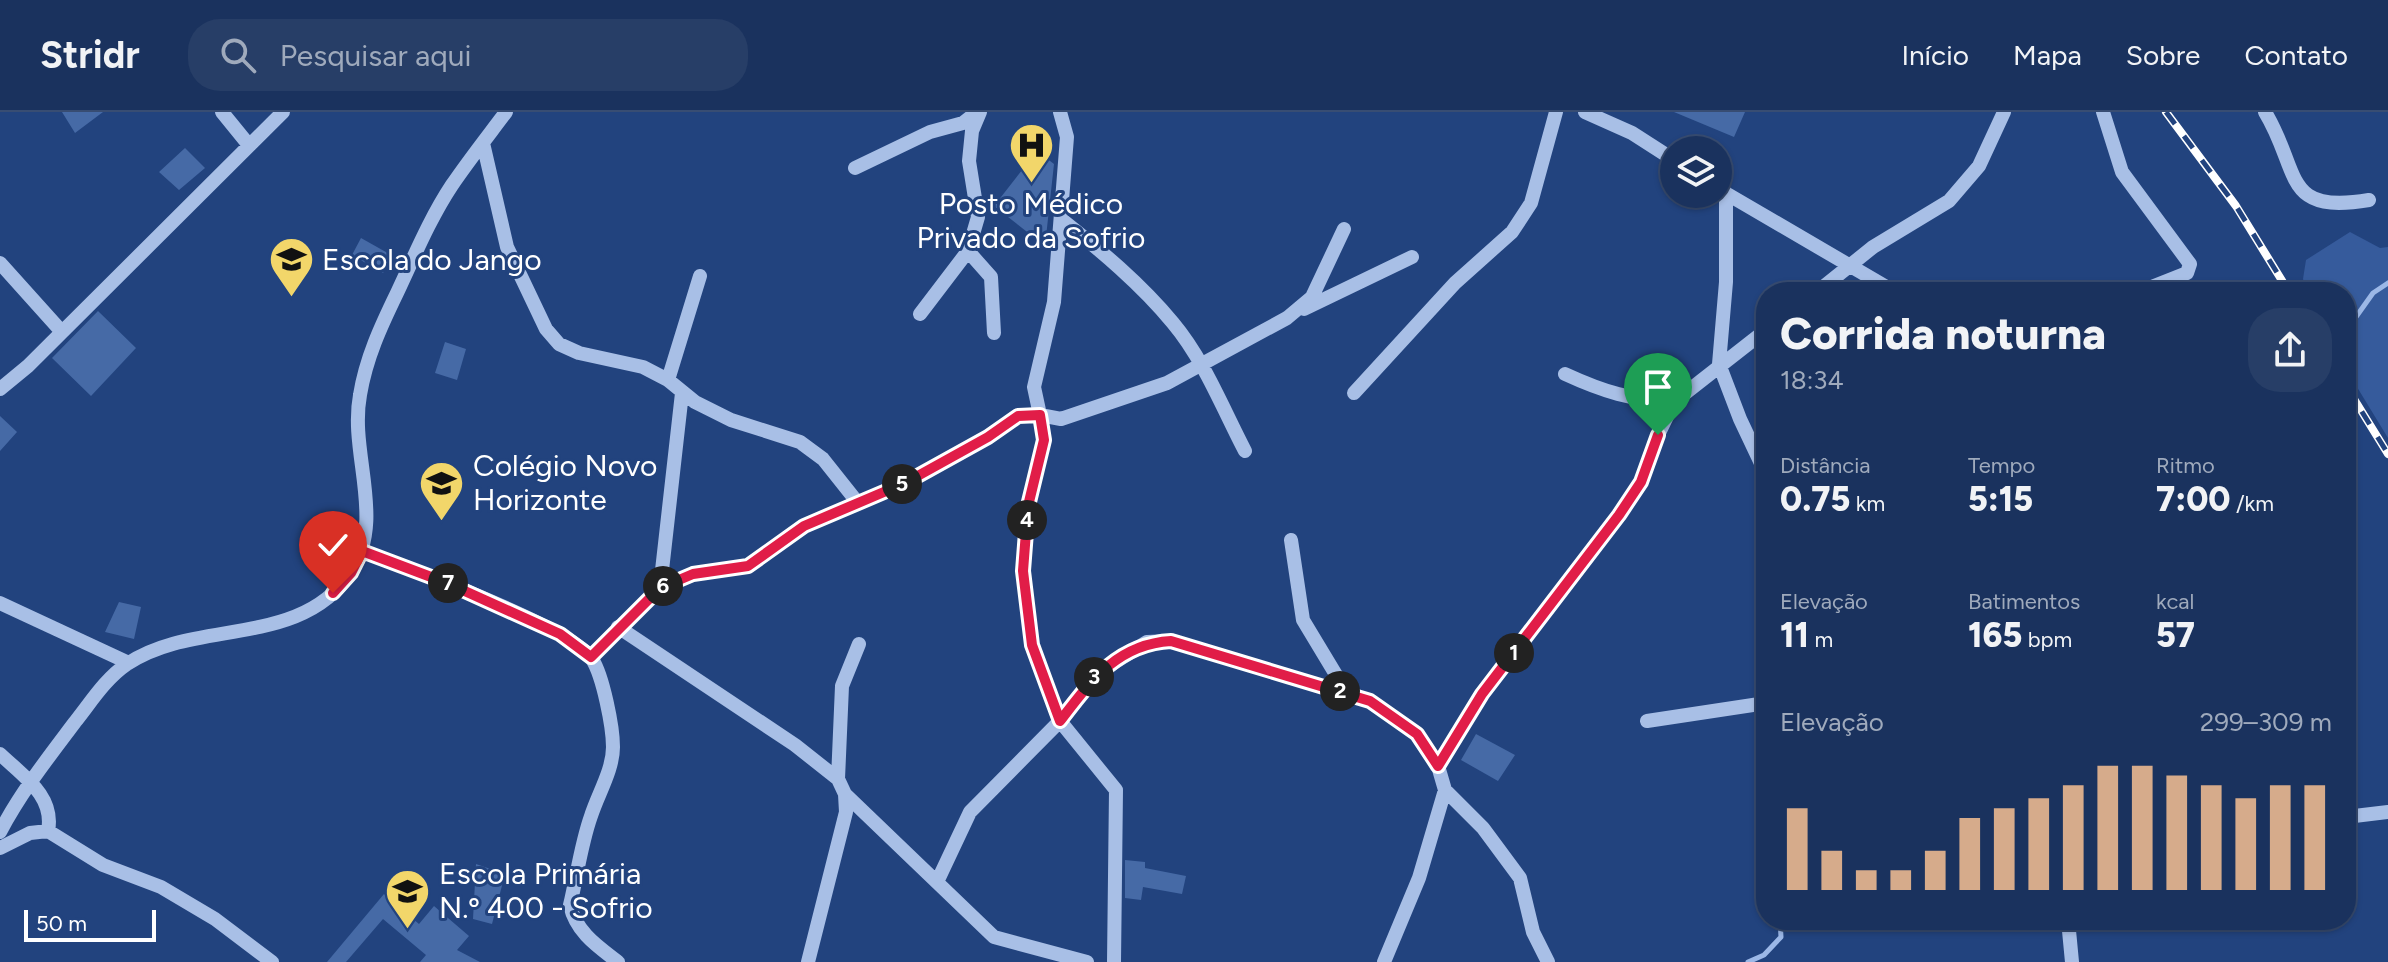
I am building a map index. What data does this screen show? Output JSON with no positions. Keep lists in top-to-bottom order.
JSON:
{
  "places": {
    "hospital": ["Posto Médico Privado da Sofrio"],
    "school or university": ["Escola do Jango", "Colégio Novo Horizonte", "Escola Primária N.º 400 - Sofrio"]
  },
  "scale_bar": "50 m",
  "page": {
    "header": "Stridr",
    "search": "Pesquisar aqui",
    "nav": [
      "Início",
      "Mapa",
      "Sobre",
      "Contato"
    ],
    "heading": ["Corrida noturna", "18:34"],
    "stats": [
      ["Distância", "0.75 km"],
      ["Tempo", "5:15"],
      ["Ritmo", "7:00 /km"],
      ["Elevação", "11 m"],
      ["Batimentos", "165 bpm"],
      ["kcal", "57"]
    ],
    "pins": [
      "5",
      "4",
      "7",
      "6",
      "1",
      "3",
      "2"
    ],
    "chart": ["Elevação", "299–309 m"],
    "scale": "50 m"
  }
}
